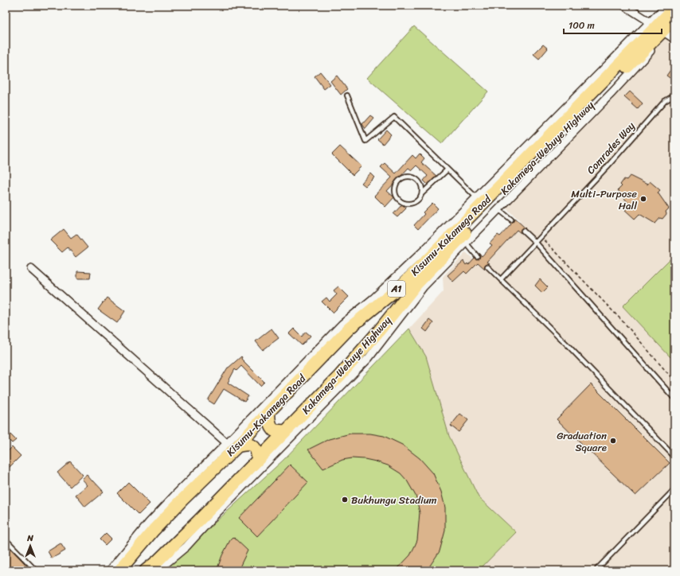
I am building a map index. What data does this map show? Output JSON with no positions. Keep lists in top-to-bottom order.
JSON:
{
  "streets": {
    "highway": ["Kakamega-Webuye Highway", "Kisumu-Kakamega Road", "A1"],
    "lane": ["Comrades Way"]
  },
  "places": ["Multi-Purpose Hall", "Graduation Square", "Bukhungu Stadium"],
  "scale_bar": "100 m",
  "north": "top"
}
